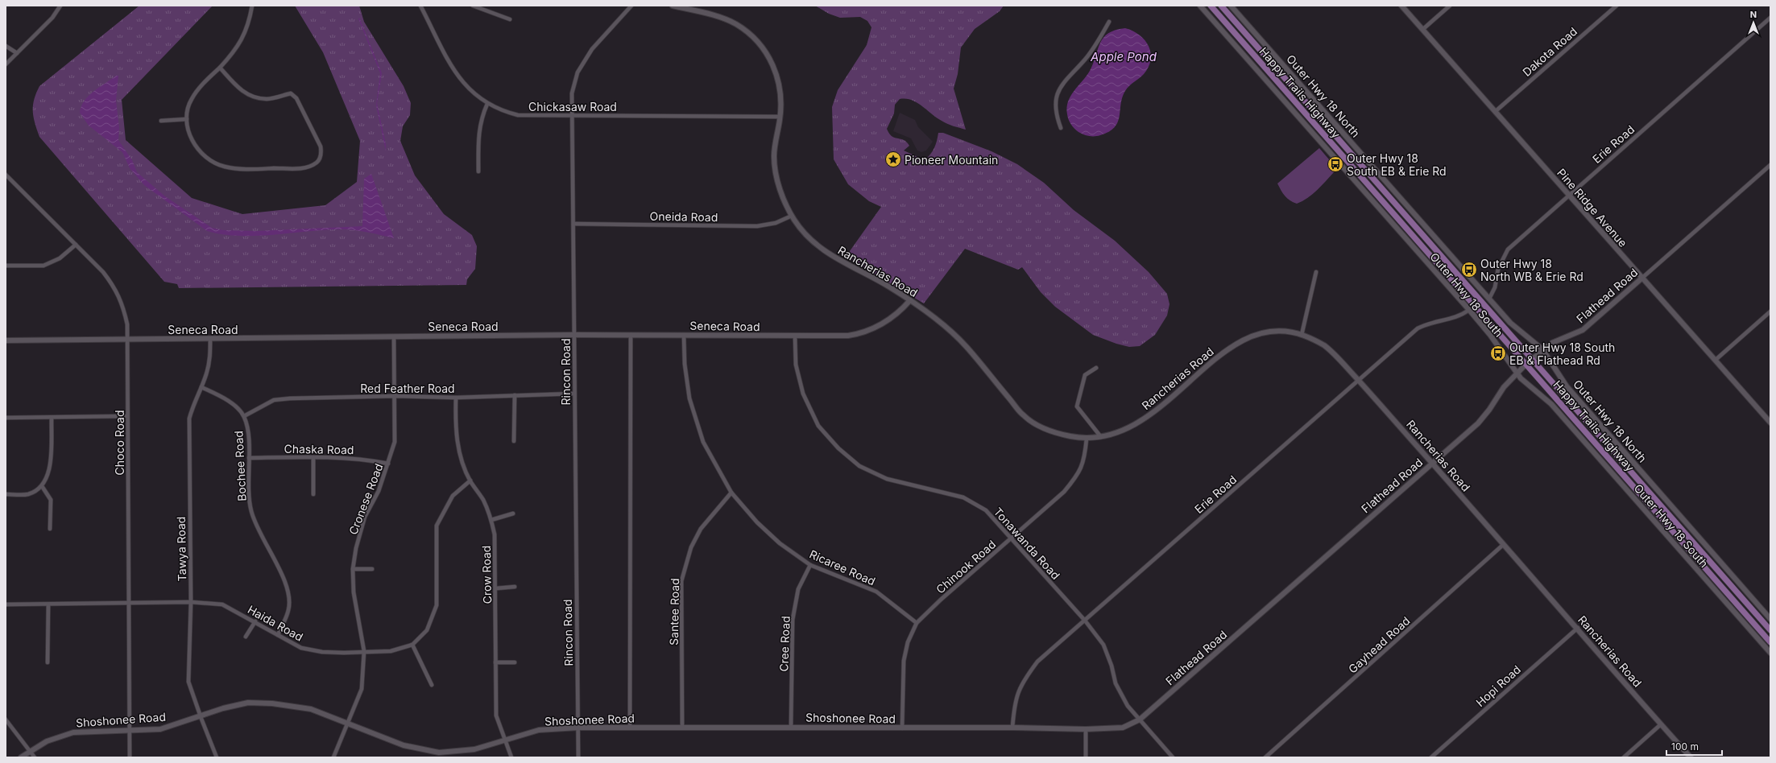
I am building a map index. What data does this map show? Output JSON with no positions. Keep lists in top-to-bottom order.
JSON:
{
  "streets": {
    "main road": ["Happy Trails Highway"],
    "street": [
      "Dakota Road",
      "Outer Hwy 18 North",
      "Chickasaw Road",
      "Erie Road",
      "Pine Ridge Avenue",
      "Oneida Road",
      "Rancherias Road",
      "Outer Hwy 18 South",
      "Flathead Road",
      "Seneca Road",
      "Rincon Road",
      "Red Feather Road",
      "Choco Road",
      "Chaska Road",
      "Bochee Road",
      "Cronese Road",
      "Tonawanda Road",
      "Tawya Road",
      "Chinook Road",
      "Ricaree Road",
      "Crow Road",
      "Santee Road",
      "Haida Road",
      "Cree Road",
      "Gayhead Road",
      "Hopi Road",
      "Shoshonee Road"
    ]
  },
  "crossings": [
    ["Dakota Road", "Pine Ridge Avenue"],
    ["Happy Trails Highway", "Flathead Road"],
    ["Outer Hwy 18 North", "Erie Road"],
    ["Outer Hwy 18 North", "Flathead Road"],
    ["Chickasaw Road", "Rancherias Road"],
    ["Chickasaw Road", "Rincon Road"],
    ["Erie Road", "Pine Ridge Avenue"],
    ["Erie Road", "Rancherias Road"],
    ["Erie Road", "Outer Hwy 18 South"],
    ["Erie Road", "Tonawanda Road"],
    ["Erie Road", "Shoshonee Road"],
    ["Pine Ridge Avenue", "Flathead Road"],
    ["Oneida Road", "Rancherias Road"],
    ["Oneida Road", "Rincon Road"],
    ["Rancherias Road", "Flathead Road"],
    ["Rancherias Road", "Seneca Road"],
    ["Rancherias Road", "Chinook Road"],
    ["Rancherias Road", "Gayhead Road"],
    ["Rancherias Road", "Hopi Road"],
    ["Outer Hwy 18 South", "Flathead Road"],
    ["Flathead Road", "Tonawanda Road"],
    ["Flathead Road", "Shoshonee Road"],
    ["Seneca Road", "Rincon Road"],
    ["Seneca Road", "Choco Road"],
    ["Seneca Road", "Cronese Road"],
    ["Seneca Road", "Tonawanda Road"],
    ["Seneca Road", "Tawya Road"],
    ["Seneca Road", "Ricaree Road"],
    ["Rincon Road", "Red Feather Road"],
    ["Rincon Road", "Shoshonee Road"],
    ["Red Feather Road", "Bochee Road"],
    ["Red Feather Road", "Cronese Road"],
    ["Red Feather Road", "Crow Road"],
    ["Choco Road", "Haida Road"],
    ["Choco Road", "Shoshonee Road"],
    ["Chaska Road", "Bochee Road"],
    ["Chaska Road", "Cronese Road"],
    ["Bochee Road", "Tawya Road"],
    ["Bochee Road", "Haida Road"],
    ["Cronese Road", "Haida Road"],
    ["Cronese Road", "Shoshonee Road"],
    ["Tonawanda Road", "Chinook Road"],
    ["Tonawanda Road", "Shoshonee Road"],
    ["Tawya Road", "Haida Road"],
    ["Tawya Road", "Shoshonee Road"],
    ["Chinook Road", "Ricaree Road"],
    ["Chinook Road", "Shoshonee Road"],
    ["Ricaree Road", "Santee Road"],
    ["Ricaree Road", "Cree Road"],
    ["Crow Road", "Haida Road"],
    ["Crow Road", "Shoshonee Road"],
    ["Santee Road", "Shoshonee Road"],
    ["Cree Road", "Shoshonee Road"]
  ],
  "water": ["Apple Pond"],
  "places": {
    "place": ["Pioneer Mountain"],
    "bus stop": ["Outer Hwy 18 South EB & Erie Rd", "Outer Hwy 18 North WB & Erie Rd", "Outer Hwy 18 South EB & Flathead Rd"]
  },
  "scale_bar": "100 m",
  "north": "top"
}
